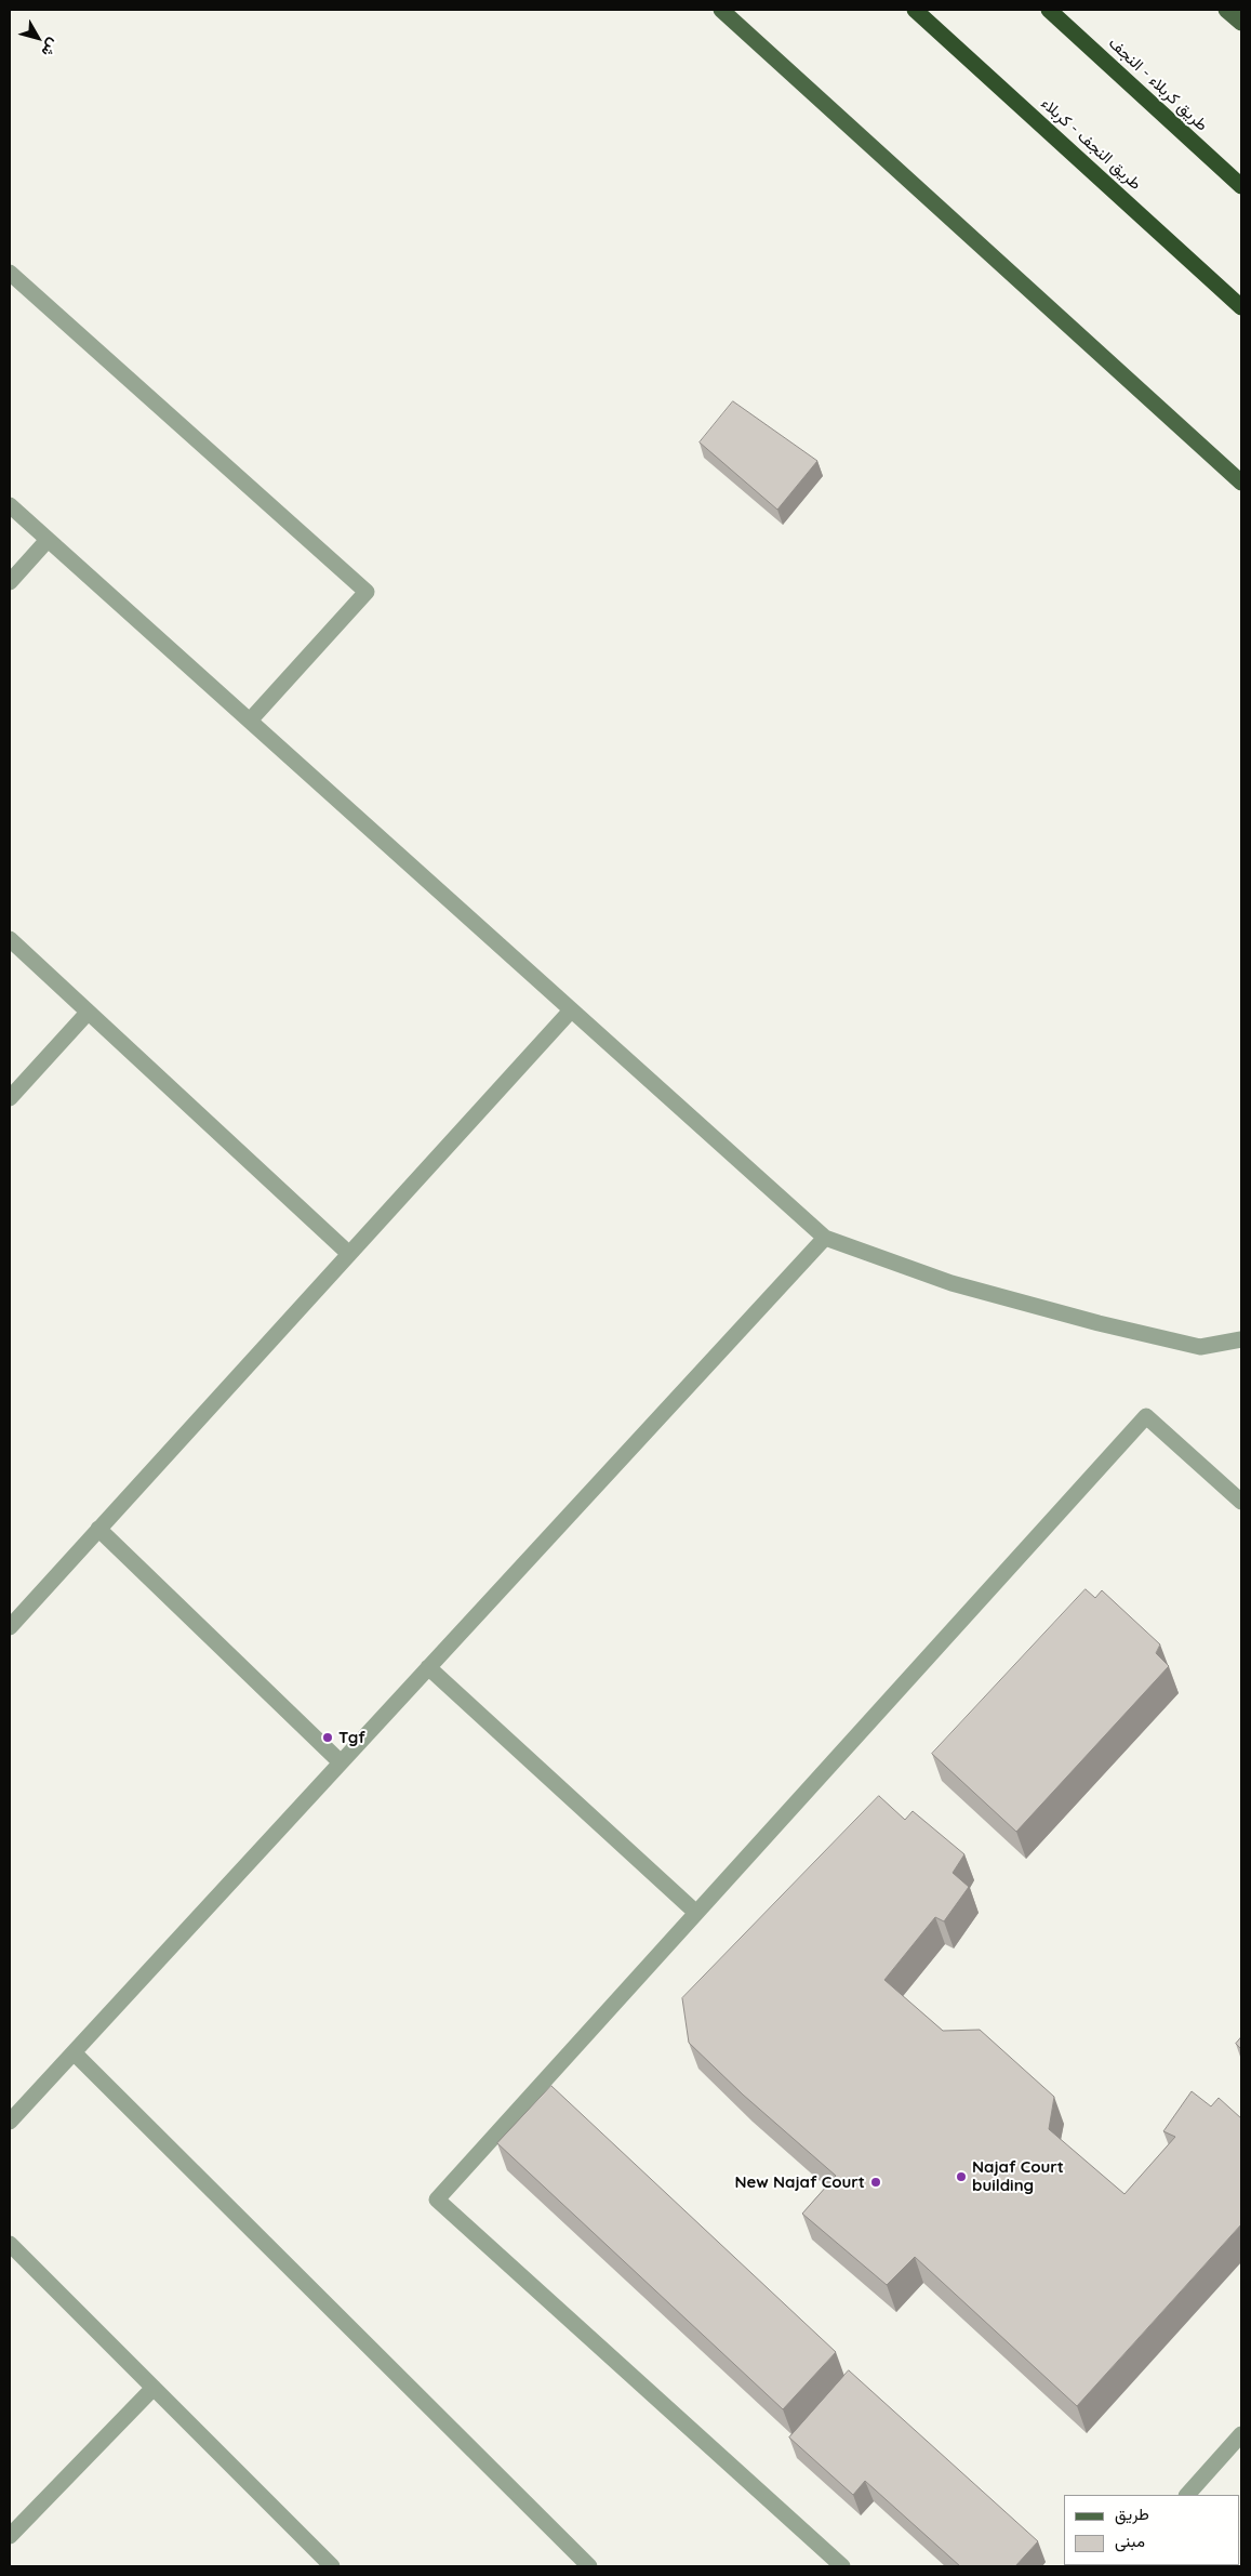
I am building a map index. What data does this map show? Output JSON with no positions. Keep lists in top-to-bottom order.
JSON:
{
  "streets": {
    "highway": ["طريق کربلاء - النجف", "طريق النجف - کربلاء"]
  },
  "places": ["Tgf", "Najaf Court building", "New Najaf Court"],
  "legend": ["طريق", "مبنى"],
  "north": "bottom right"
}
